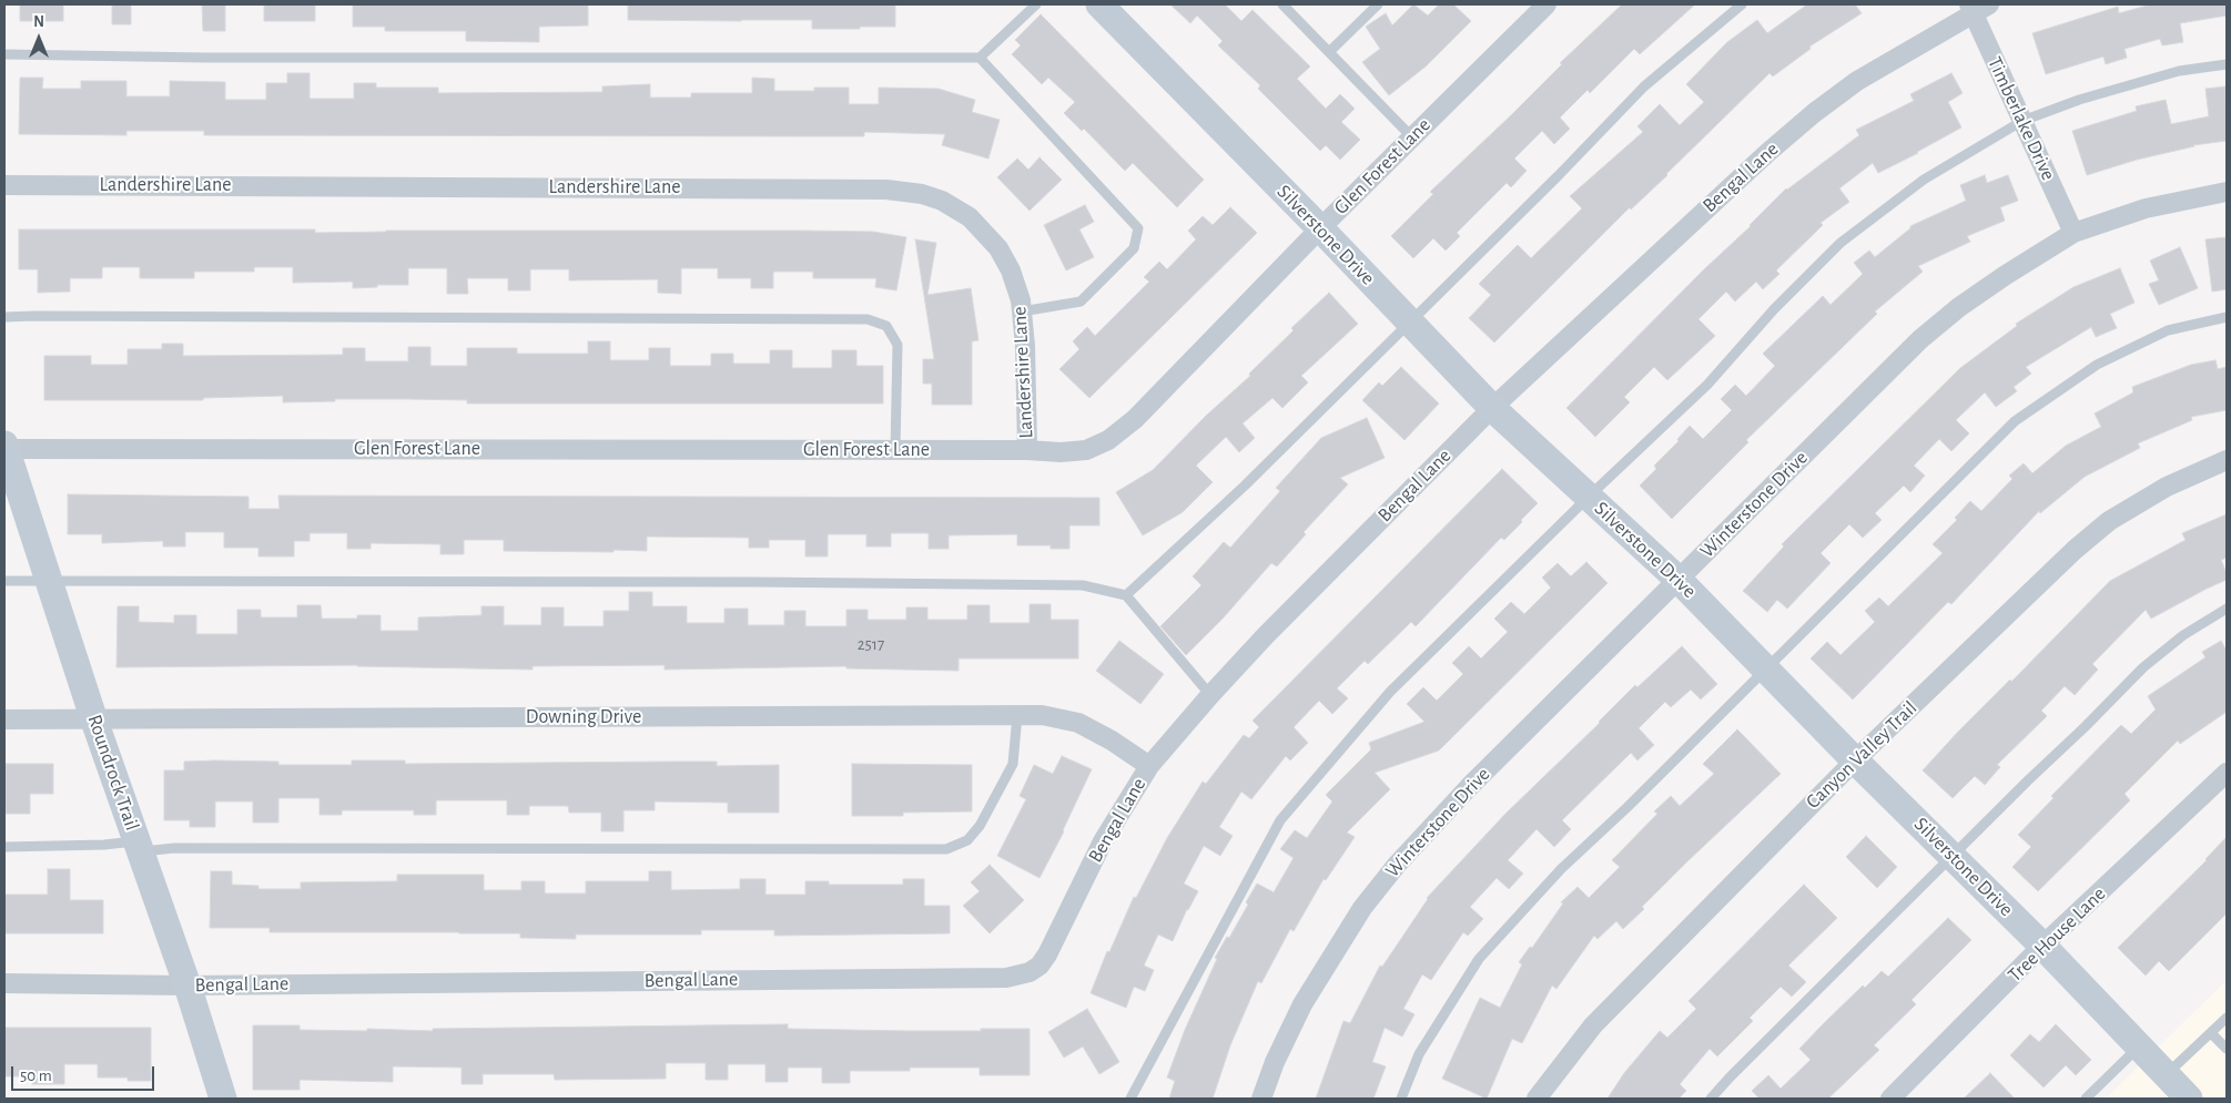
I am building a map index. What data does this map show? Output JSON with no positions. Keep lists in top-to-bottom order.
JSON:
{
  "streets": {
    "street": [
      "Timberlake Drive",
      "Glen Forest Lane",
      "Bengal Lane",
      "Landershire Lane",
      "Silverstone Drive",
      "Winterstone Drive",
      "Downing Drive",
      "Canyon Valley Trail",
      "Roundrock Trail",
      "Tree House Lane"
    ]
  },
  "crossings": [
    ["Timberlake Drive", "Bengal Lane"],
    ["Timberlake Drive", "Winterstone Drive"],
    ["Glen Forest Lane", "Landershire Lane"],
    ["Glen Forest Lane", "Silverstone Drive"],
    ["Glen Forest Lane", "Roundrock Trail"],
    ["Bengal Lane", "Silverstone Drive"],
    ["Bengal Lane", "Downing Drive"],
    ["Bengal Lane", "Roundrock Trail"],
    ["Silverstone Drive", "Winterstone Drive"],
    ["Silverstone Drive", "Canyon Valley Trail"],
    ["Silverstone Drive", "Tree House Lane"],
    ["Downing Drive", "Roundrock Trail"]
  ],
  "house_numbers": ["2517"],
  "scale_bar": "50 m",
  "north": "top"
}
